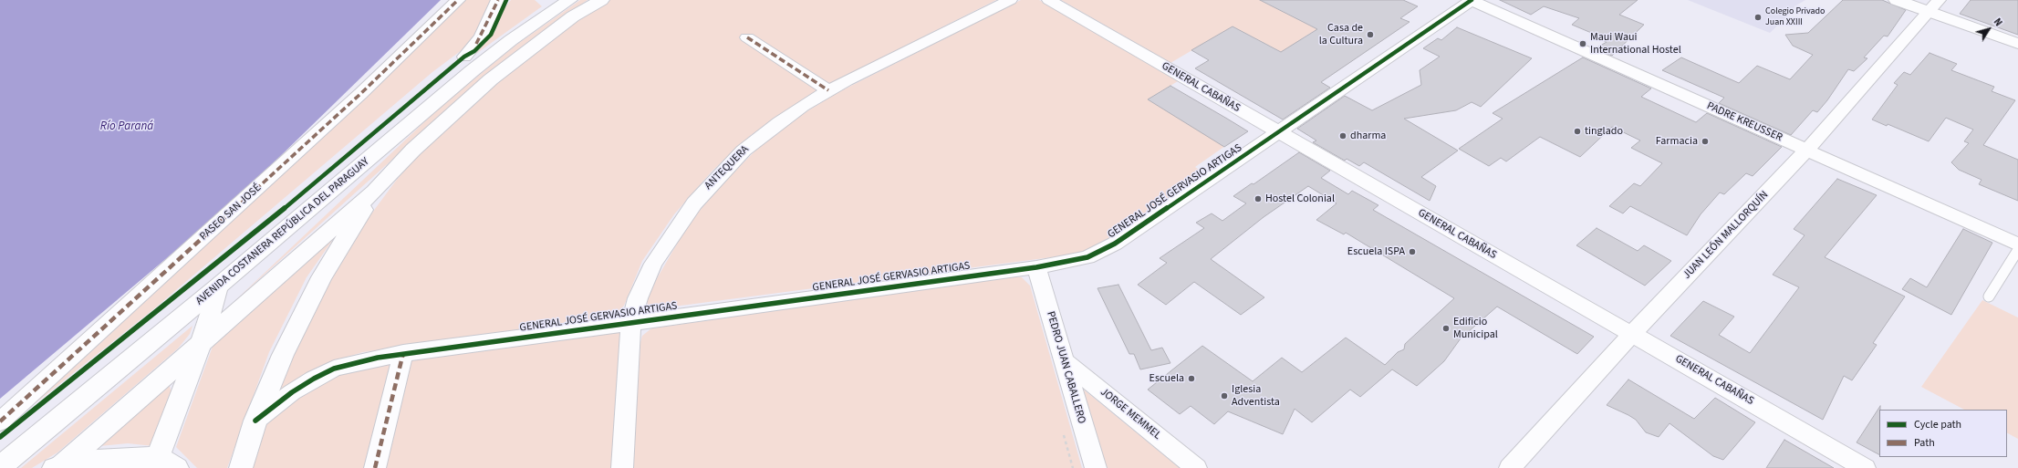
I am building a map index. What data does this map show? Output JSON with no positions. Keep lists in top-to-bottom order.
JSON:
{
  "streets": {
    "main road": ["AVENIDA COSTANERA REPÚBLICA DEL PARAGUAY"],
    "street": [
      "GENERAL CABAÑAS",
      "PADRE KREUSSER",
      "ANTEQUERA",
      "GENERAL JOSÉ GERVASIO ARTIGAS",
      "PASEO SAN JOSÉ",
      "JUAN LEÓN MALLORQUÍN",
      "PEDRO JUAN CABALLERO",
      "JORGE MEMMEL"
    ]
  },
  "crossings": [
    ["GENERAL CABAÑAS", "GENERAL JOSÉ GERVASIO ARTIGAS"],
    ["GENERAL CABAÑAS", "JUAN LEÓN MALLORQUÍN"],
    ["PADRE KREUSSER", "GENERAL JOSÉ GERVASIO ARTIGAS"],
    ["PADRE KREUSSER", "JUAN LEÓN MALLORQUÍN"],
    ["ANTEQUERA", "GENERAL JOSÉ GERVASIO ARTIGAS"],
    ["GENERAL JOSÉ GERVASIO ARTIGAS", "PEDRO JUAN CABALLERO"],
    ["PEDRO JUAN CABALLERO", "JORGE MEMMEL"]
  ],
  "water": ["Río Paraná"],
  "places": [
    "Colegio Privado Juan XXIII",
    "Casa de la Cultura",
    "Maui Waui International Hostel",
    "tinglado",
    "dharma",
    "Farmacia",
    "Hostel Colonial",
    "Escuela ISPA",
    "Edificio Municipal",
    "Escuela",
    "Iglesia Adventista"
  ],
  "legend": ["Cycle path", "Path"],
  "north": "top right"
}
